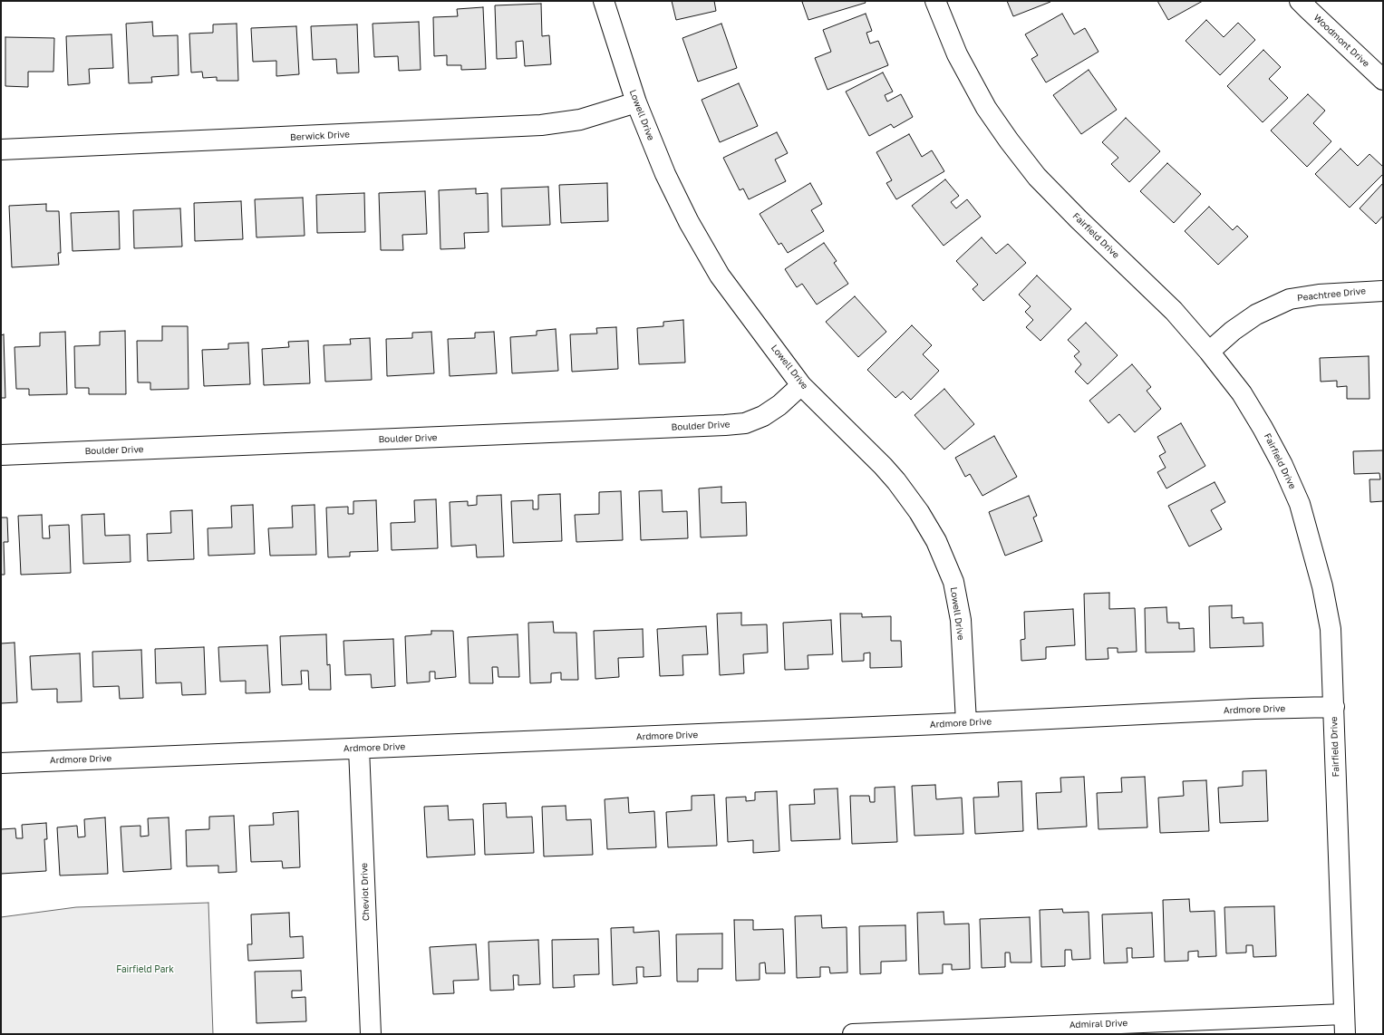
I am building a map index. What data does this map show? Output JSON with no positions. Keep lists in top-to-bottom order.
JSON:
{
  "streets": {
    "street": [
      "Woodmont Drive",
      "Lowell Drive",
      "Berwick Drive",
      "Fairfield Drive",
      "Peachtree Drive",
      "Boulder Drive",
      "Ardmore Drive",
      "Cheviot Drive",
      "Admiral Drive"
    ]
  },
  "crossings": [
    ["Lowell Drive", "Berwick Drive"],
    ["Lowell Drive", "Boulder Drive"],
    ["Lowell Drive", "Ardmore Drive"],
    ["Fairfield Drive", "Peachtree Drive"],
    ["Fairfield Drive", "Ardmore Drive"],
    ["Fairfield Drive", "Admiral Drive"],
    ["Ardmore Drive", "Cheviot Drive"]
  ],
  "parks": ["Fairfield Park"]
}
